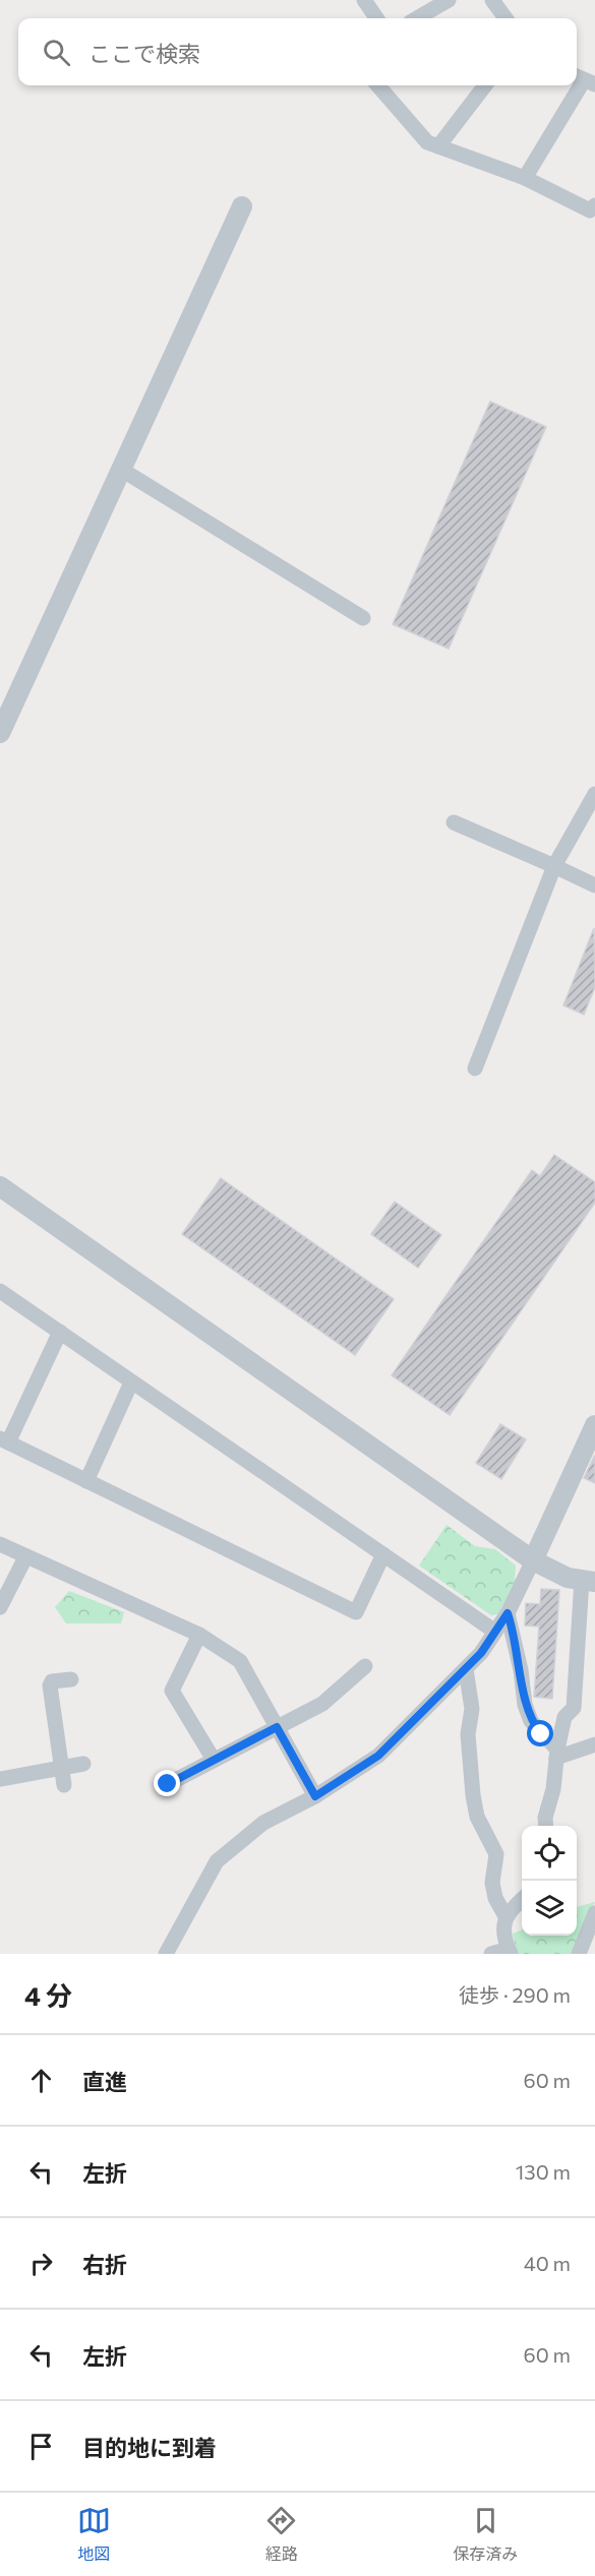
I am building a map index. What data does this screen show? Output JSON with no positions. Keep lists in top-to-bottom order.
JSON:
{
  "page": {
    "search": "ここで検索",
    "heading": ["4 分", "徒歩 · 290 m"],
    "list": [
      ["直進", "60 m"],
      ["左折", "130 m"],
      ["右折", "40 m"],
      ["左折", "60 m"],
      "目的地に到着"
    ],
    "nav": ["地図", "経路", "保存済み"]
  }
}
